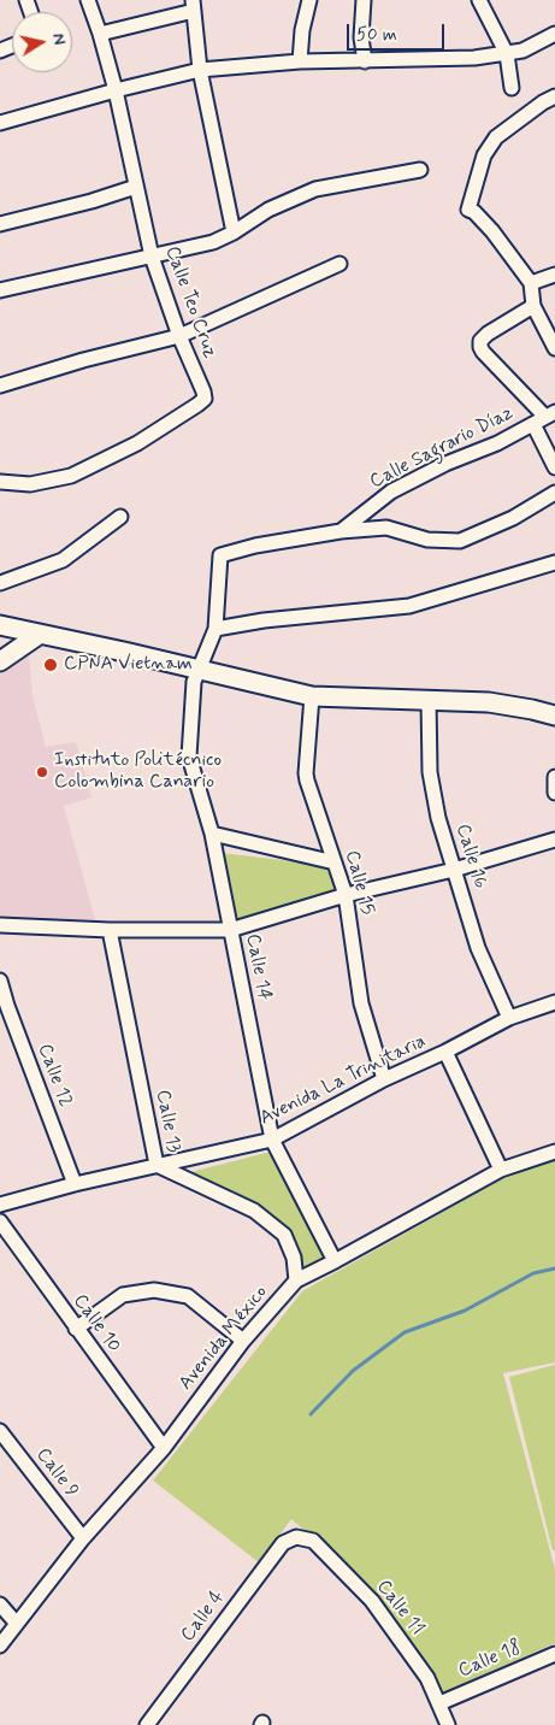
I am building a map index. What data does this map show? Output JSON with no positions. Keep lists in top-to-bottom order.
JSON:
{
  "streets": {
    "street": [
      "Calle Teo Cruz",
      "Calle Sagrario Díaz",
      "Calle 16",
      "Calle 15",
      "Calle 14",
      "Calle 12",
      "Avenida La Trinitaria",
      "Calle 13",
      "Calle 10",
      "Avenida México",
      "Calle 9",
      "Calle 11",
      "Calle 4",
      "Calle 18"
    ]
  },
  "crossings": [
    ["Calle Sagrario Díaz", "Calle 14"],
    ["Calle 16", "Avenida La Trinitaria"],
    ["Calle 15", "Avenida La Trinitaria"],
    ["Calle 14", "Avenida La Trinitaria"],
    ["Calle 14", "Avenida México"],
    ["Calle 12", "Avenida La Trinitaria"],
    ["Avenida La Trinitaria", "Calle 13"],
    ["Calle 13", "Avenida México"],
    ["Calle 10", "Avenida México"],
    ["Avenida México", "Calle 9"],
    ["Calle 11", "Calle 4"],
    ["Calle 11", "Calle 18"]
  ],
  "places": ["CPNA Vietnam", "Instituto Politécnico Colombina Canario"],
  "scale_bar": "50 m",
  "north": "right"
}
